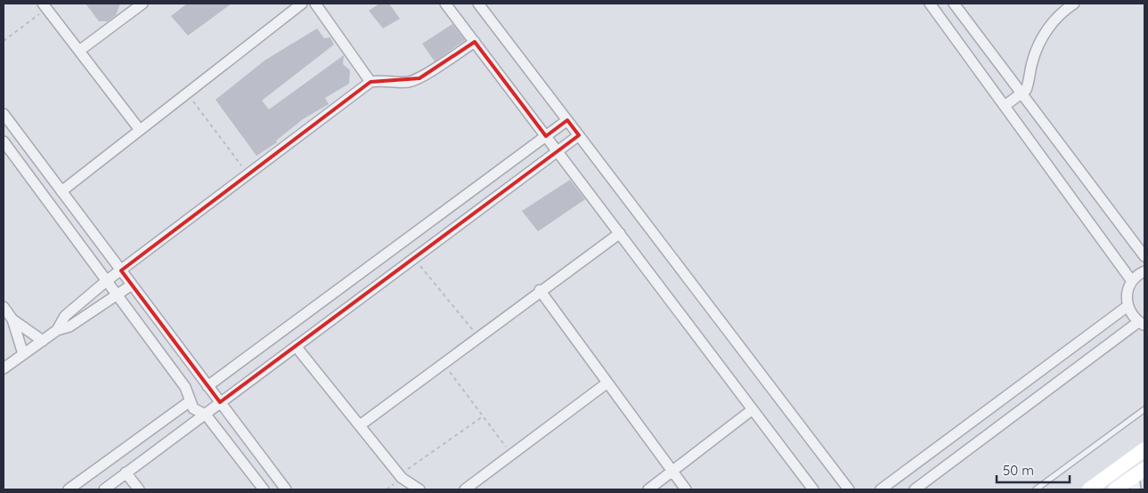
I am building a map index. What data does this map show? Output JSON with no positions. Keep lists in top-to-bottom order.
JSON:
{
  "scale_bar": "50 m"
}
